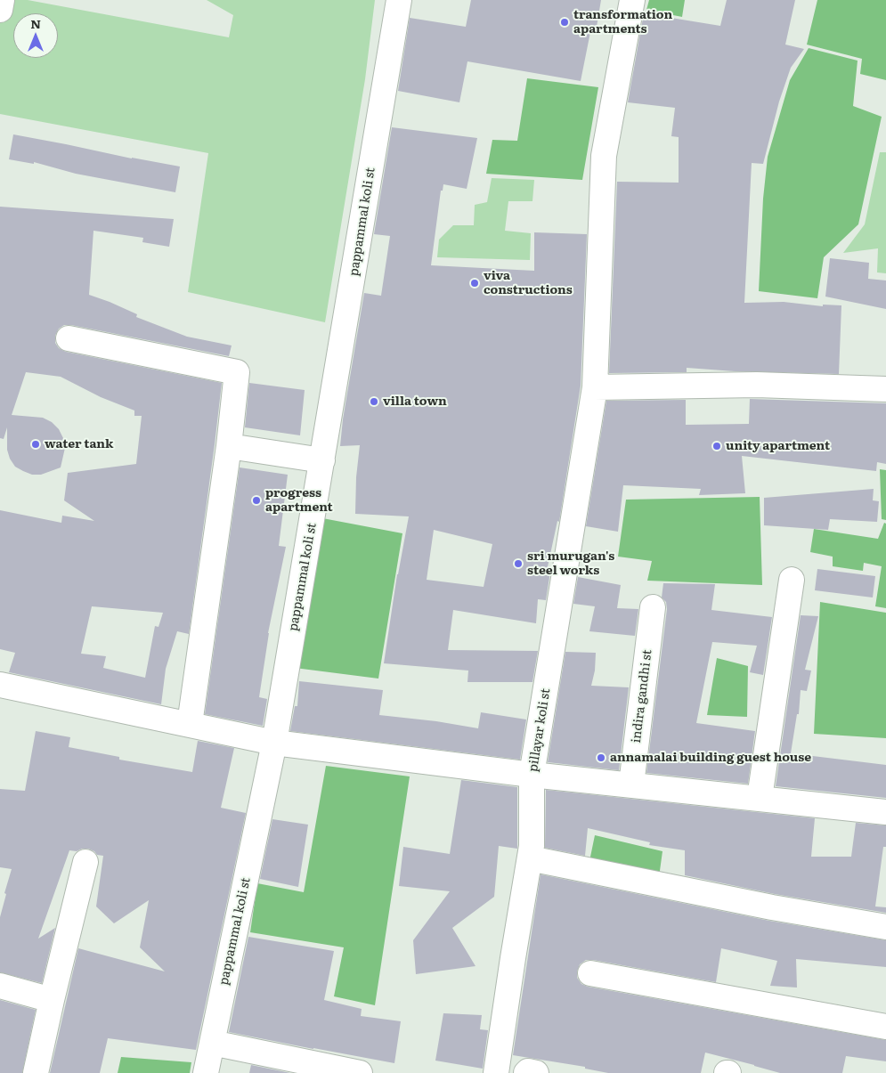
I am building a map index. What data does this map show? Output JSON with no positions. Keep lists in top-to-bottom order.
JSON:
{
  "streets": {
    "street": ["pappammal koli st", "indira gandhi st", "pillayar koli st"]
  },
  "places": [
    "transformation apartments",
    "viva constructions",
    "villa town",
    "water tank",
    "unity apartment",
    "progress apartment",
    "sri murugan's steel works",
    "annamalai building guest house"
  ],
  "north": "top"
}
